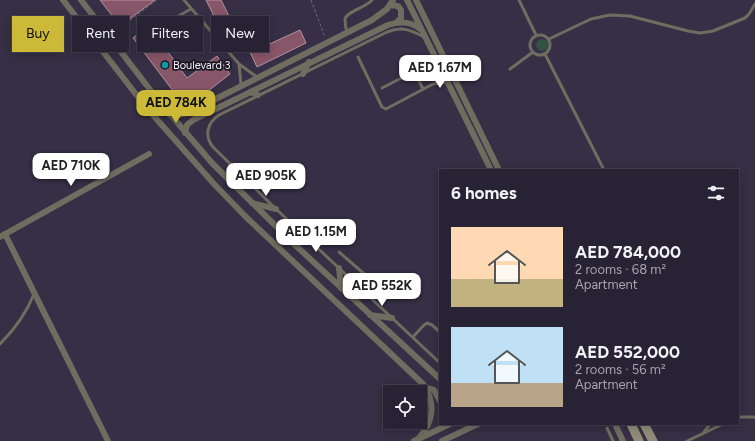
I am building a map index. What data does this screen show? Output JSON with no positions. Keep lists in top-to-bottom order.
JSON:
{
  "places": ["Boulevard 3"],
  "page": {
    "chip": [
      "Buy",
      "Rent",
      "Filters",
      "New"
    ],
    "price": [
      "AED 1.67M",
      "AED 784K",
      "AED 710K",
      "AED 905K",
      "AED 1.15M",
      "AED 552K"
    ],
    "heading": "6 homes",
    "list": [
      {
        "name": "AED 784,000",
        "note": "2 rooms · 68 m² · Apartment"
      },
      {
        "name": "AED 552,000",
        "note": "2 rooms · 56 m² · Apartment"
      }
    ]
  }
}
